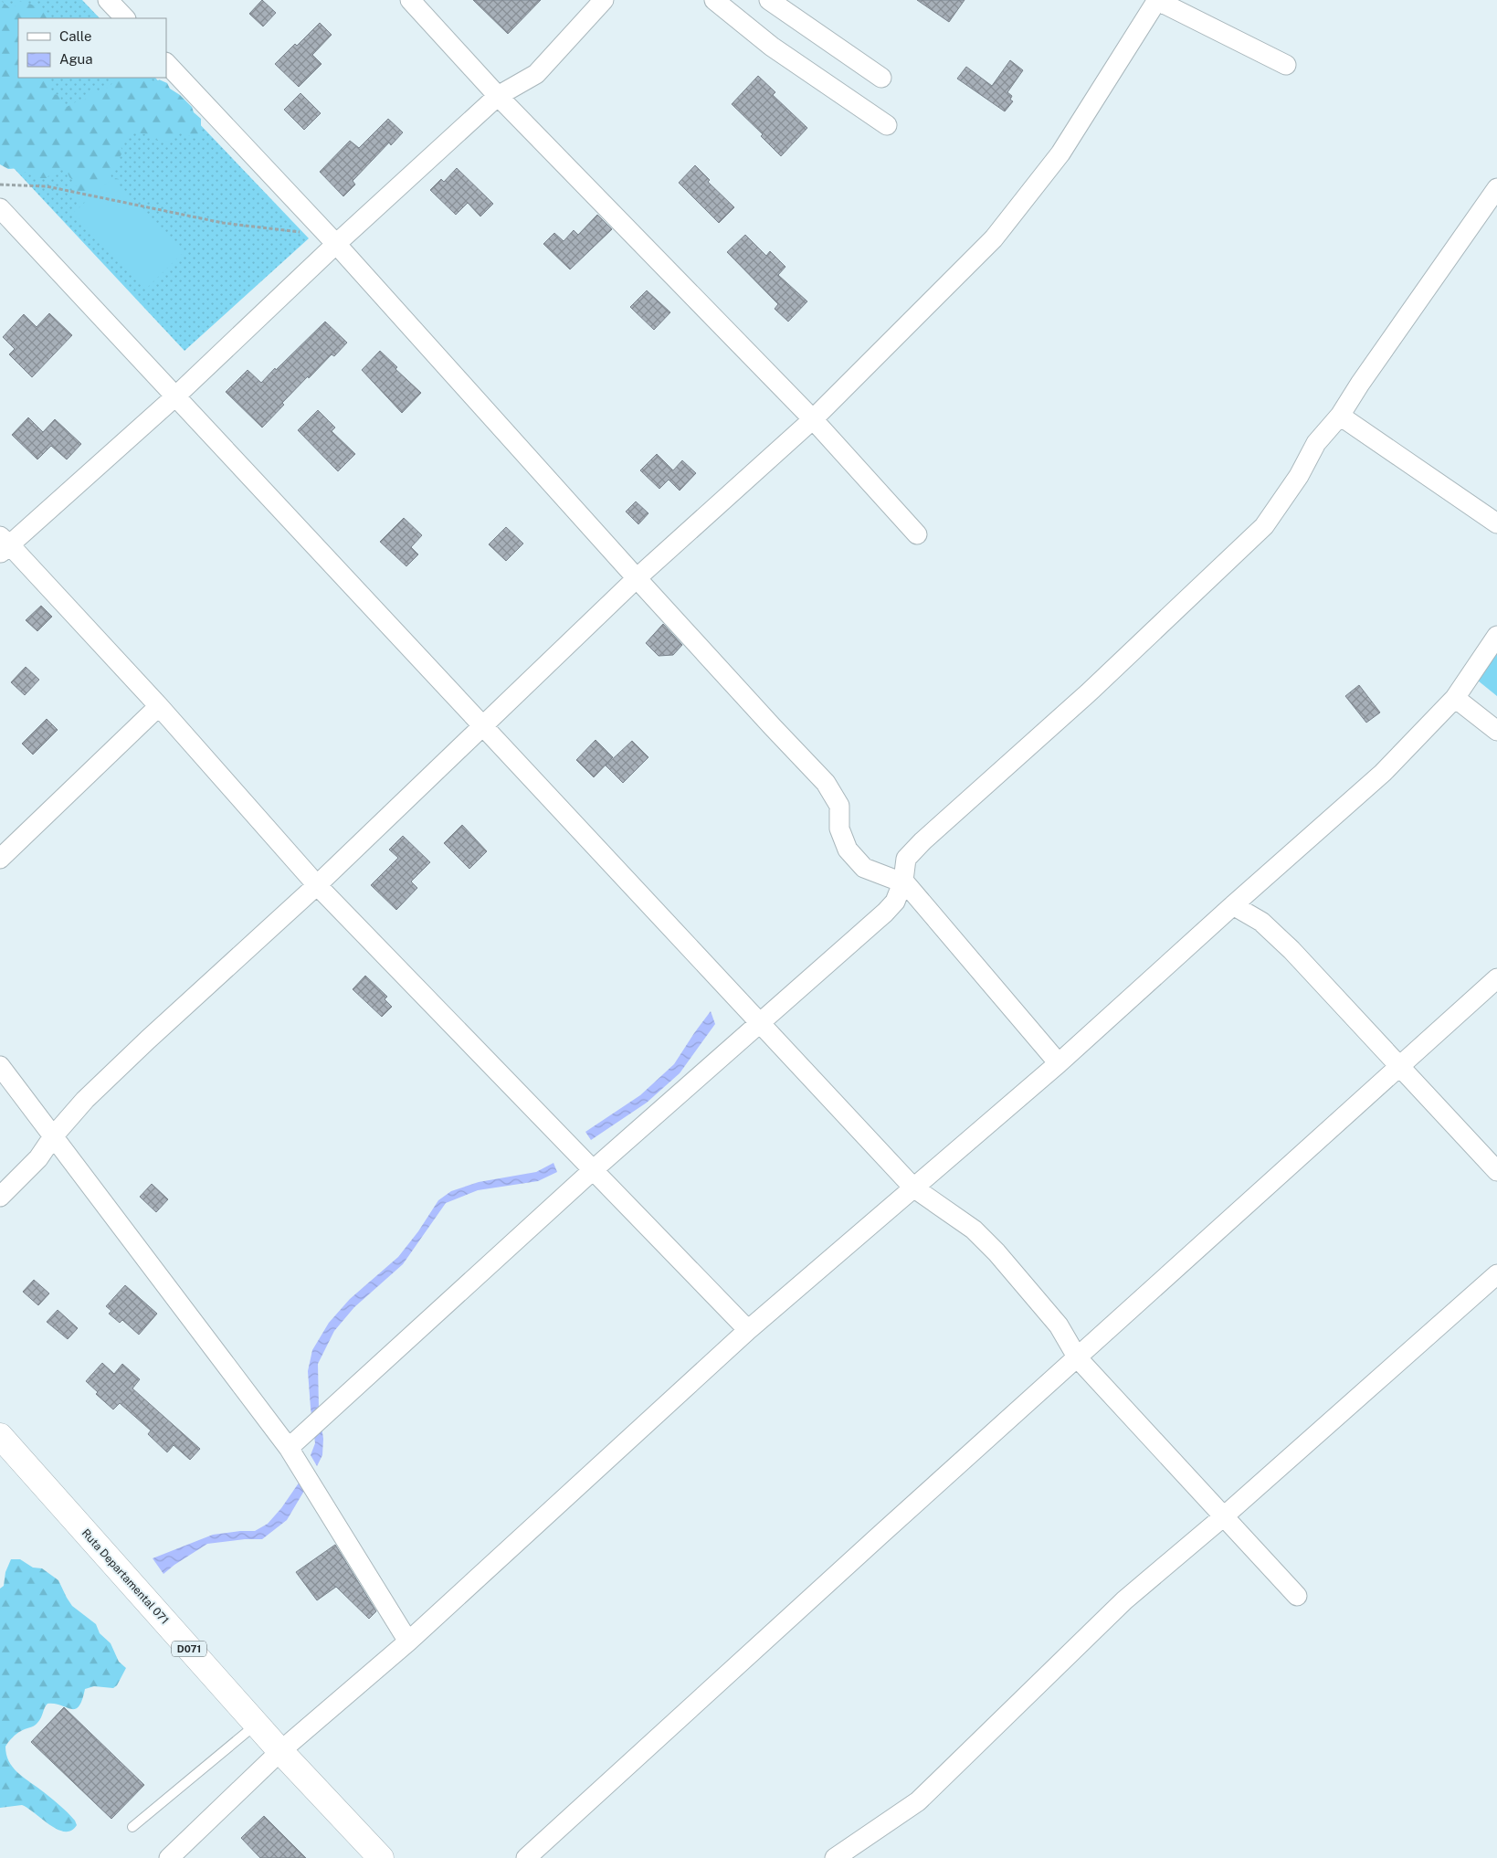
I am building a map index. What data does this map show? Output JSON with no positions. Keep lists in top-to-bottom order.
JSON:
{
  "streets": {
    "main road": ["Ruta Departamental 071", "D071"]
  },
  "legend": ["Calle", "Agua"]
}
